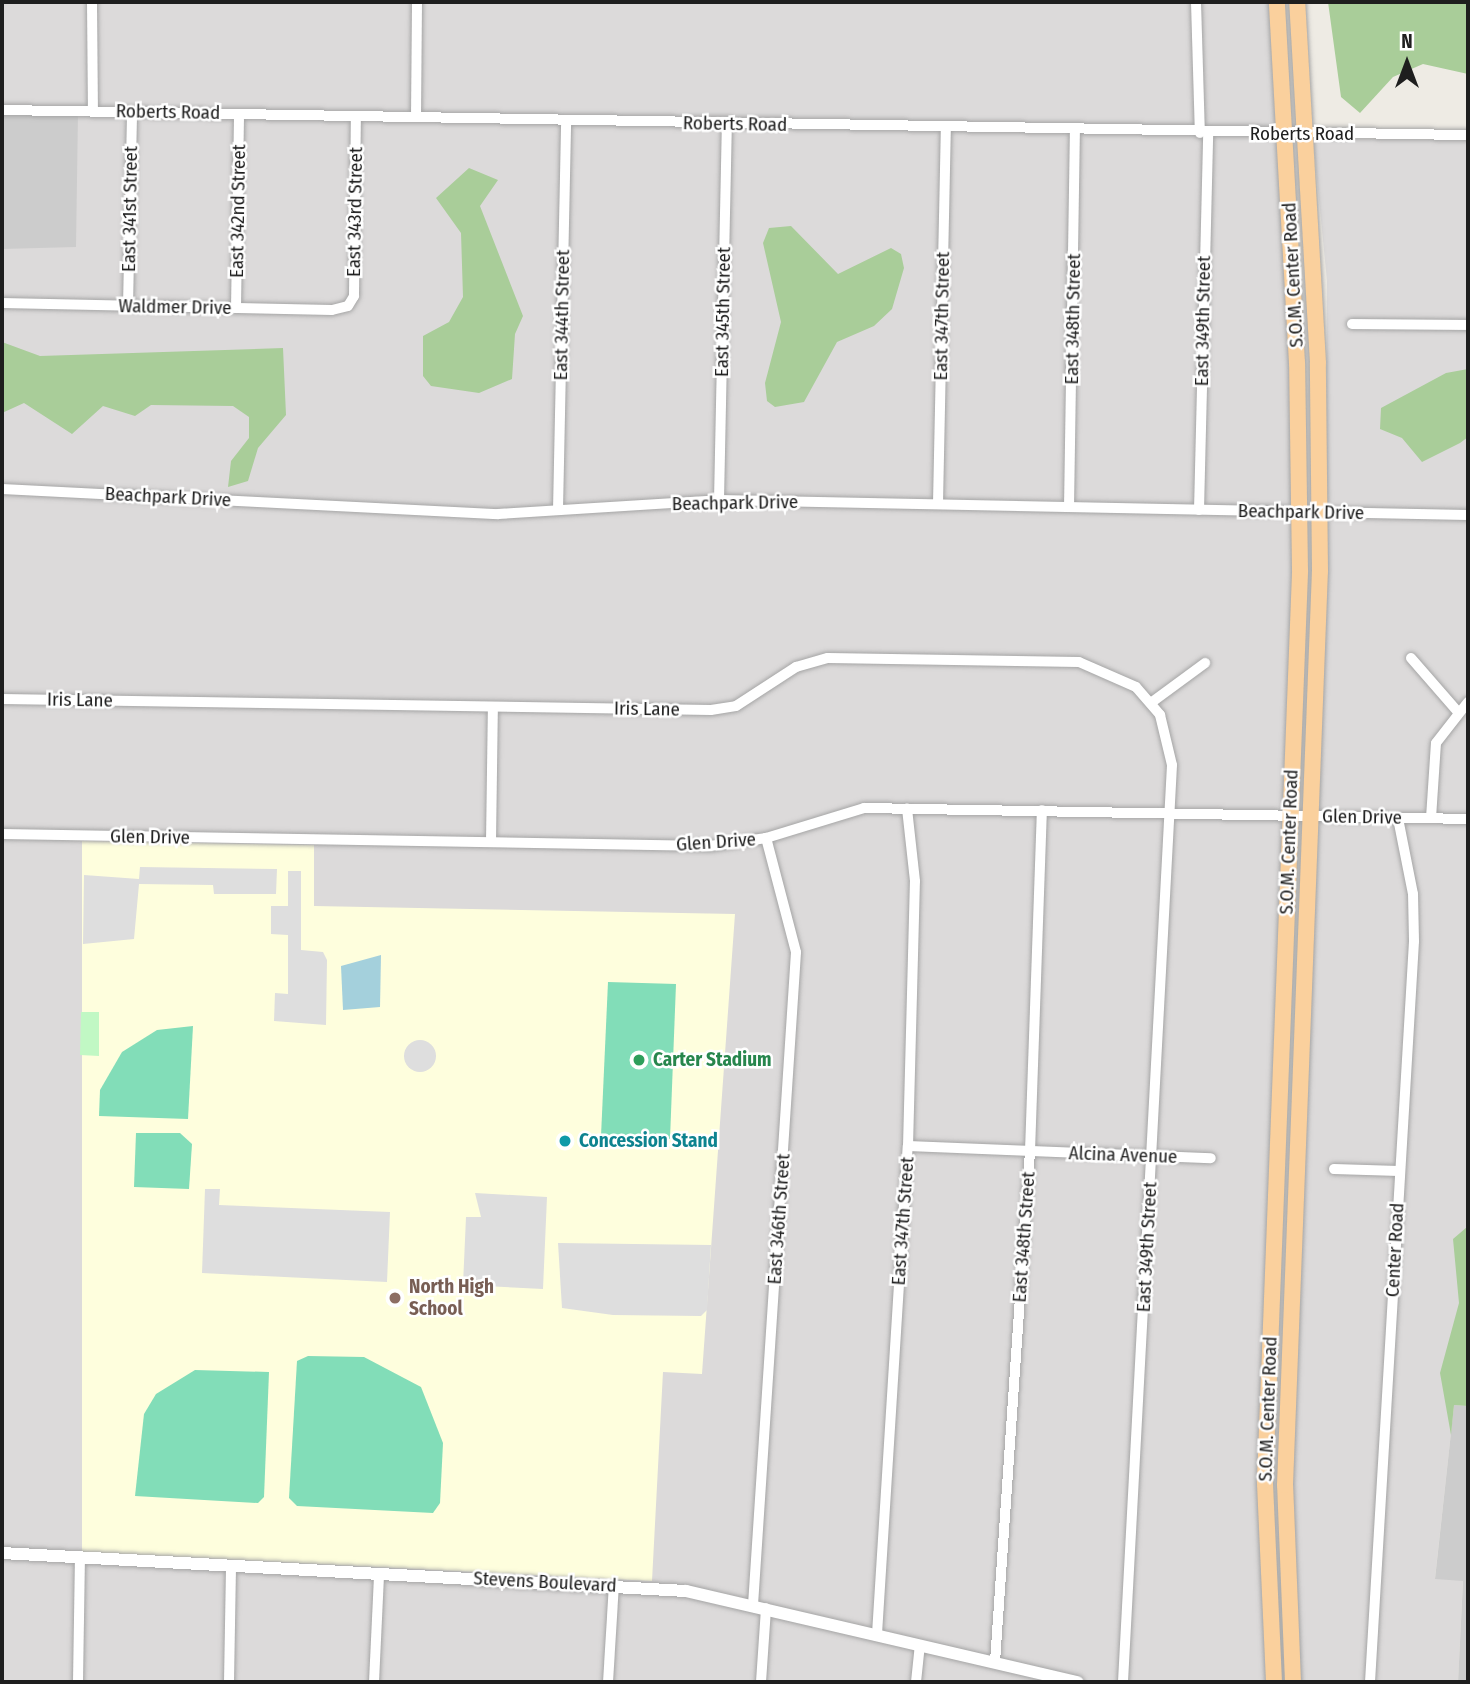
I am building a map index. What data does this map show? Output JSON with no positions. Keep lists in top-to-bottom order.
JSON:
{
  "streets": {
    "main road": ["S.O.M. Center Road"],
    "street": [
      "Roberts Road",
      "East 341st Street",
      "East 342nd Street",
      "East 343rd Street",
      "Waldmer Drive",
      "East 345th Street",
      "East 344th Street",
      "East 347th Street",
      "East 348th Street",
      "East 349th Street",
      "Beachpark Drive",
      "Iris Lane",
      "Glen Drive",
      "Alcina Avenue",
      "East 346th Street",
      "Center Road",
      "Stevens Boulevard"
    ]
  },
  "crossings": [
    ["Roberts Road", "East 341st Street"],
    ["Roberts Road", "East 342nd Street"],
    ["Roberts Road", "East 343rd Street"],
    ["Roberts Road", "S.O.M. Center Road"],
    ["Roberts Road", "East 345th Street"],
    ["Roberts Road", "East 344th Street"],
    ["Roberts Road", "East 347th Street"],
    ["Roberts Road", "East 348th Street"],
    ["Roberts Road", "East 349th Street"],
    ["East 341st Street", "Waldmer Drive"],
    ["East 342nd Street", "Waldmer Drive"],
    ["East 343rd Street", "Waldmer Drive"],
    ["S.O.M. Center Road", "Beachpark Drive"],
    ["S.O.M. Center Road", "Glen Drive"],
    ["East 345th Street", "Beachpark Drive"],
    ["East 344th Street", "Beachpark Drive"],
    ["East 347th Street", "Beachpark Drive"],
    ["East 347th Street", "Glen Drive"],
    ["East 347th Street", "Alcina Avenue"],
    ["East 347th Street", "Stevens Boulevard"],
    ["East 348th Street", "Beachpark Drive"],
    ["East 348th Street", "Glen Drive"],
    ["East 348th Street", "Alcina Avenue"],
    ["East 348th Street", "Stevens Boulevard"],
    ["East 349th Street", "Beachpark Drive"],
    ["East 349th Street", "Iris Lane"],
    ["East 349th Street", "Glen Drive"],
    ["East 349th Street", "Alcina Avenue"],
    ["Iris Lane", "Glen Drive"],
    ["Glen Drive", "East 346th Street"],
    ["Glen Drive", "Center Road"],
    ["East 346th Street", "Stevens Boulevard"]
  ],
  "places": ["Carter Stadium", "Concession Stand", "North High School"],
  "north": "top"
}
